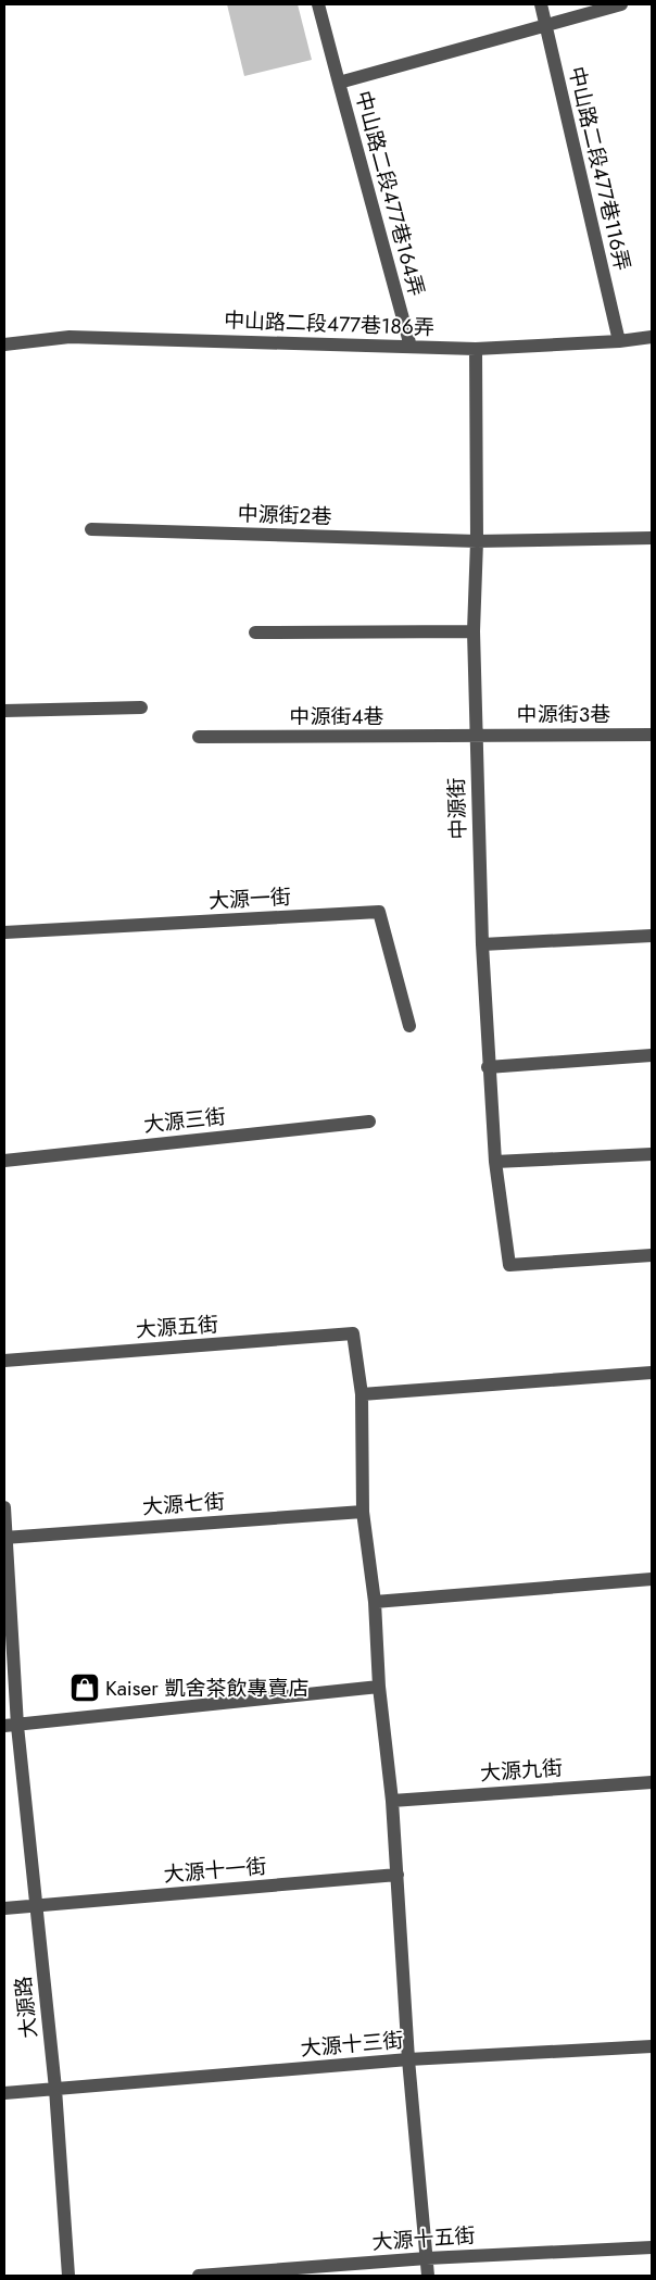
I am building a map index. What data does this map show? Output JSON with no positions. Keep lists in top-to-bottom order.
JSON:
{
  "streets": {
    "street": [
      "中山路二段477巷116弄",
      "中山路二段477巷164弄",
      "中山路二段477巷186弄",
      "中源街2巷",
      "中源街3巷",
      "中源街4巷",
      "中源街",
      "大源一街",
      "大源三街",
      "大源五街",
      "大源七街",
      "大源九街",
      "大源十一街",
      "大源路",
      "大源十三街",
      "大源十五街"
    ]
  },
  "crossings": [
    ["中山路二段477巷116弄", "中山路二段477巷164弄"],
    ["中山路二段477巷116弄", "中山路二段477巷186弄"],
    ["中山路二段477巷164弄", "中山路二段477巷186弄"],
    ["中山路二段477巷186弄", "中源街"],
    ["中源街2巷", "中源街"],
    ["中源街3巷", "中源街4巷"],
    ["中源街3巷", "中源街"],
    ["中源街4巷", "中源街"],
    ["大源七街", "大源路"],
    ["大源十一街", "大源路"],
    ["大源路", "大源十三街"]
  ],
  "places": {
    "shop": ["Kaiser 凱舍茶飲專賣店"]
  }
}
